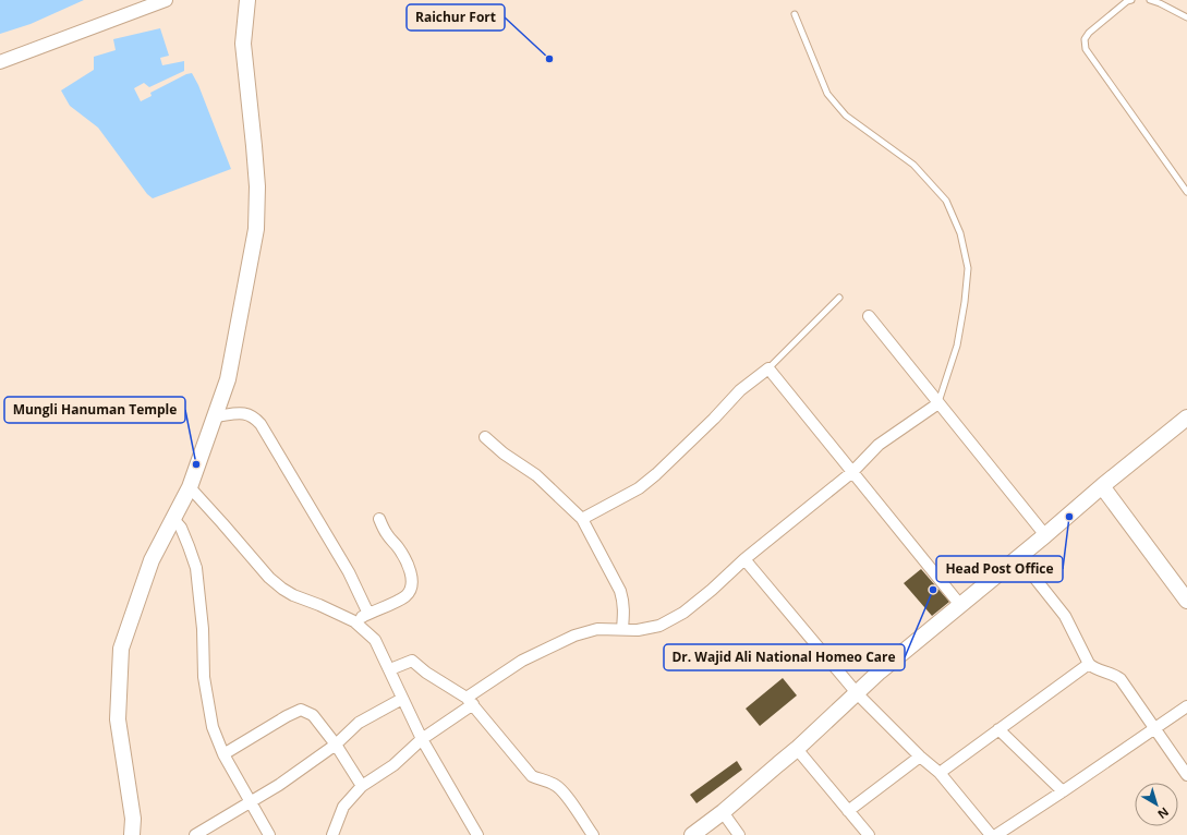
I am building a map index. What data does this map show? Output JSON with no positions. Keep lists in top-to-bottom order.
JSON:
{
  "places": [
    "Raichur Fort",
    "Mungli Hanuman Temple",
    "Head Post Office",
    "Dr. Wajid Ali National Homeo Care"
  ],
  "north": "bottom right"
}
